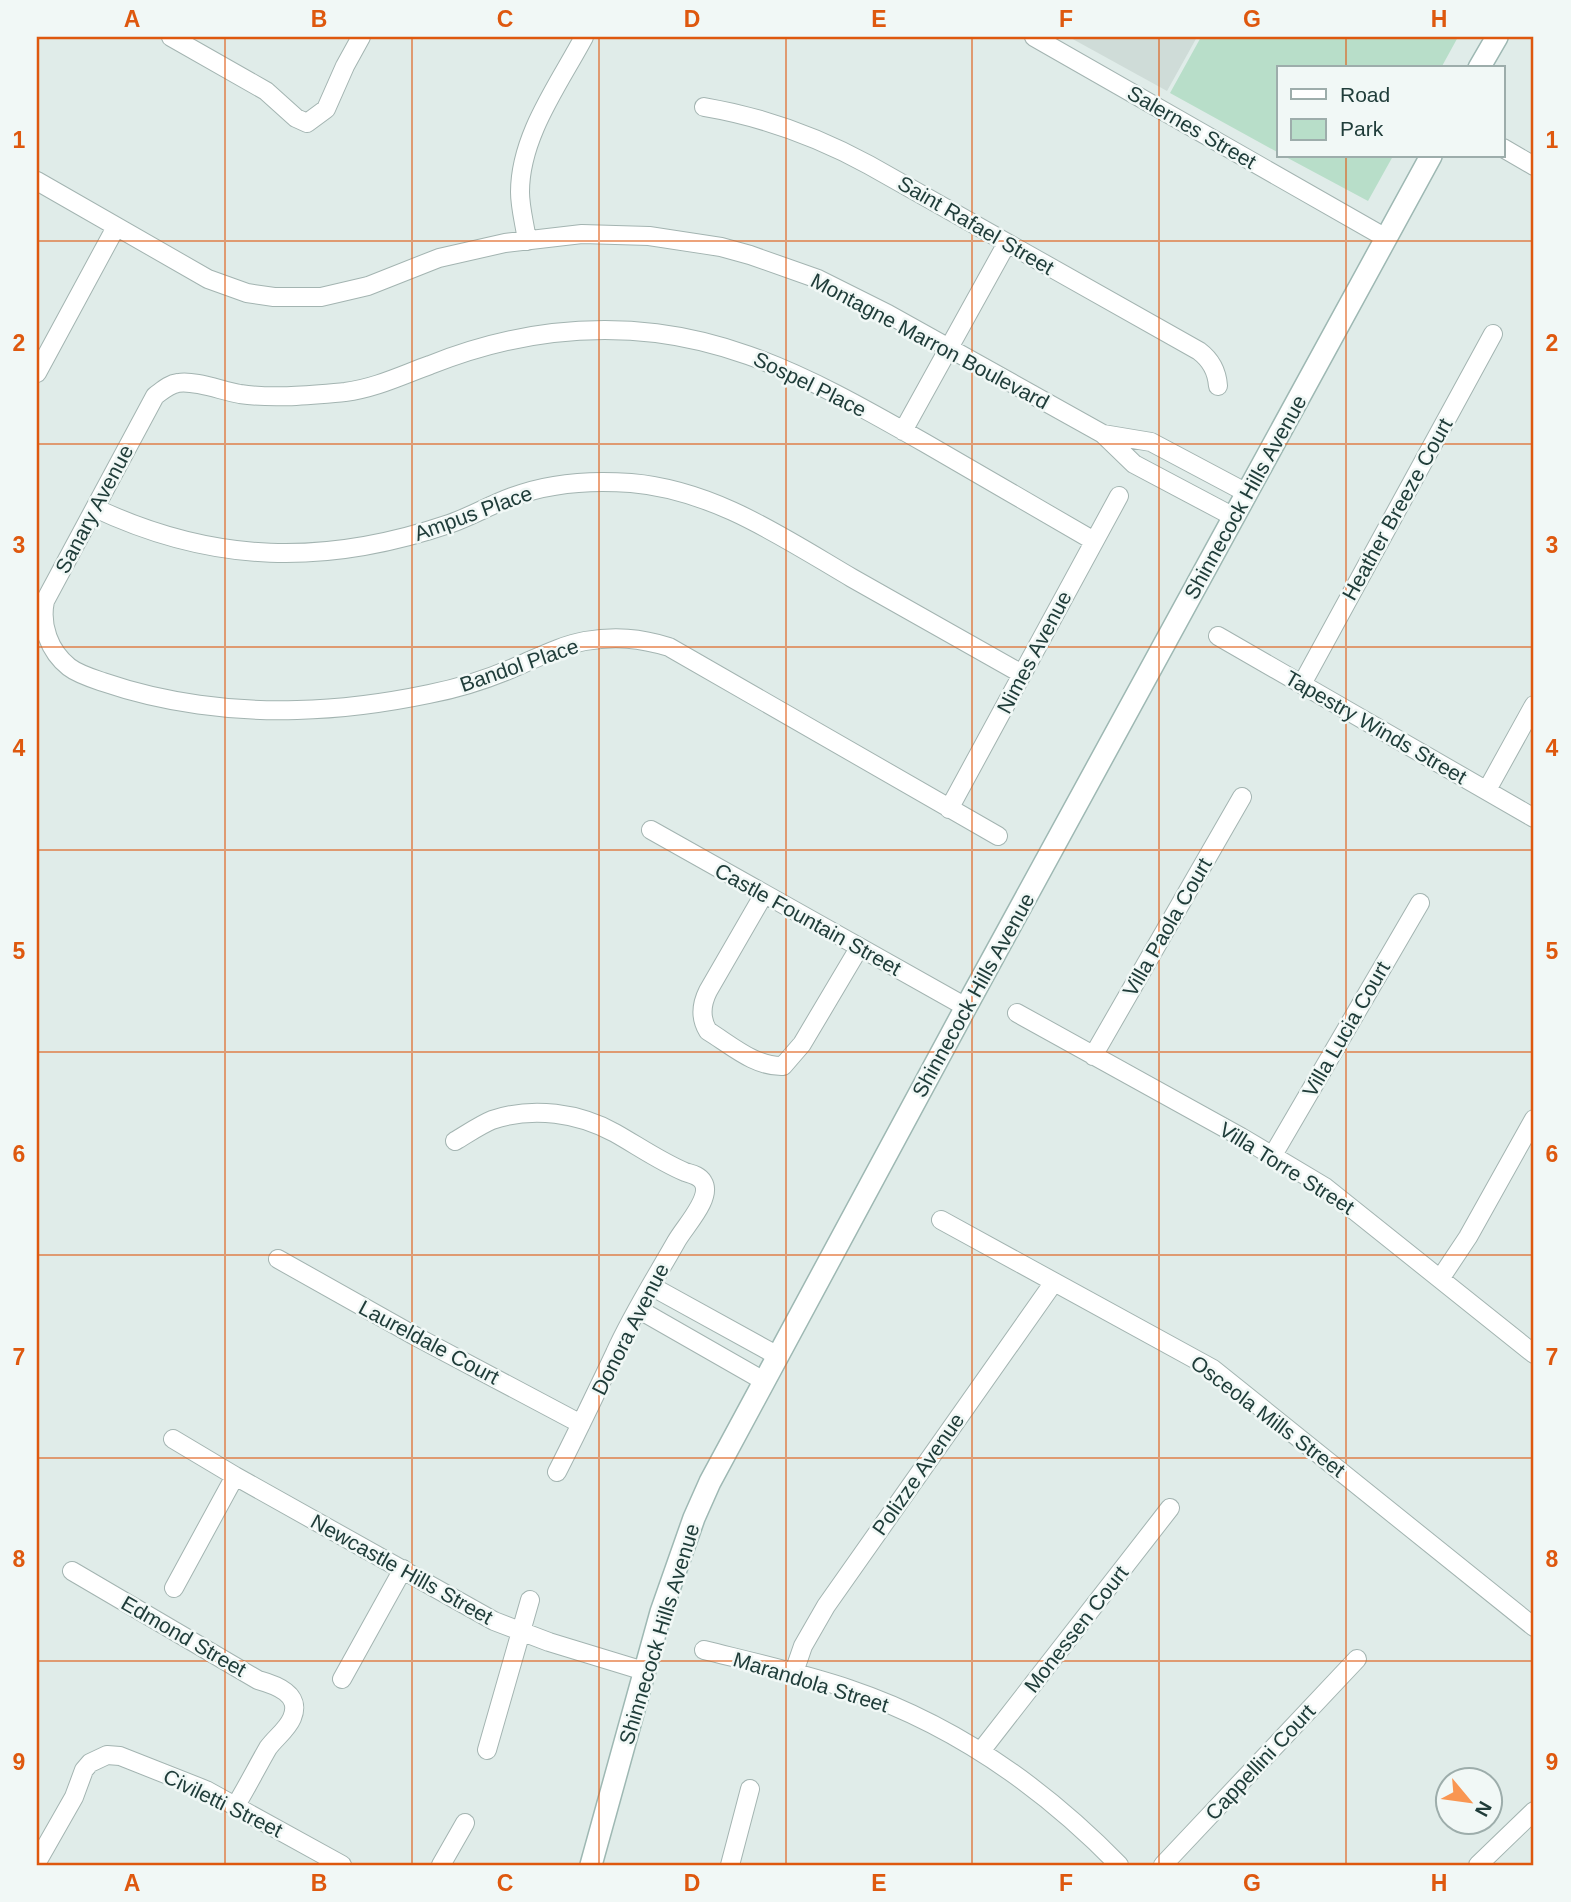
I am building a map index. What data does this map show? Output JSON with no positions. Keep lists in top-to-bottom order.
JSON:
{
  "streets": {
    "street": [
      "Salernes Street",
      "Saint Rafael Street",
      "Montagne Marron Boulevard",
      "Sospel Place",
      "Shinnecock Hills Avenue",
      "Sanary Avenue",
      "Heather Breeze Court",
      "Ampus Place",
      "Nimes Avenue",
      "Bandol Place",
      "Tapestry Winds Street",
      "Castle Fountain Street",
      "Villa Paola Court",
      "Villa Lucia Court",
      "Villa Torre Street",
      "Donora Avenue",
      "Laureldale Court",
      "Osceola Mills Street",
      "Polizze Avenue",
      "Newcastle Hills Street",
      "Monessen Court",
      "Edmond Street",
      "Marandola Street",
      "Cappellini Court",
      "Civiletti Street"
    ]
  },
  "crossings": [
    ["Salernes Street", "Shinnecock Hills Avenue"],
    ["Montagne Marron Boulevard", "Shinnecock Hills Avenue"],
    ["Sospel Place", "Sanary Avenue"],
    ["Sospel Place", "Nimes Avenue"],
    ["Shinnecock Hills Avenue", "Castle Fountain Street"],
    ["Shinnecock Hills Avenue", "Newcastle Hills Street"],
    ["Sanary Avenue", "Ampus Place"],
    ["Sanary Avenue", "Bandol Place"],
    ["Heather Breeze Court", "Tapestry Winds Street"],
    ["Ampus Place", "Nimes Avenue"],
    ["Nimes Avenue", "Bandol Place"],
    ["Villa Paola Court", "Villa Torre Street"],
    ["Villa Lucia Court", "Villa Torre Street"],
    ["Donora Avenue", "Laureldale Court"],
    ["Osceola Mills Street", "Polizze Avenue"],
    ["Polizze Avenue", "Marandola Street"],
    ["Monessen Court", "Marandola Street"],
    ["Edmond Street", "Civiletti Street"]
  ],
  "legend": ["Road", "Park"],
  "north": "bottom right",
  "grid": {
    "columns": [
      "A",
      "B",
      "C",
      "D",
      "E",
      "F",
      "G",
      "H"
    ],
    "rows": [
      "1",
      "2",
      "3",
      "4",
      "5",
      "6",
      "7",
      "8",
      "9"
    ]
  }
}
